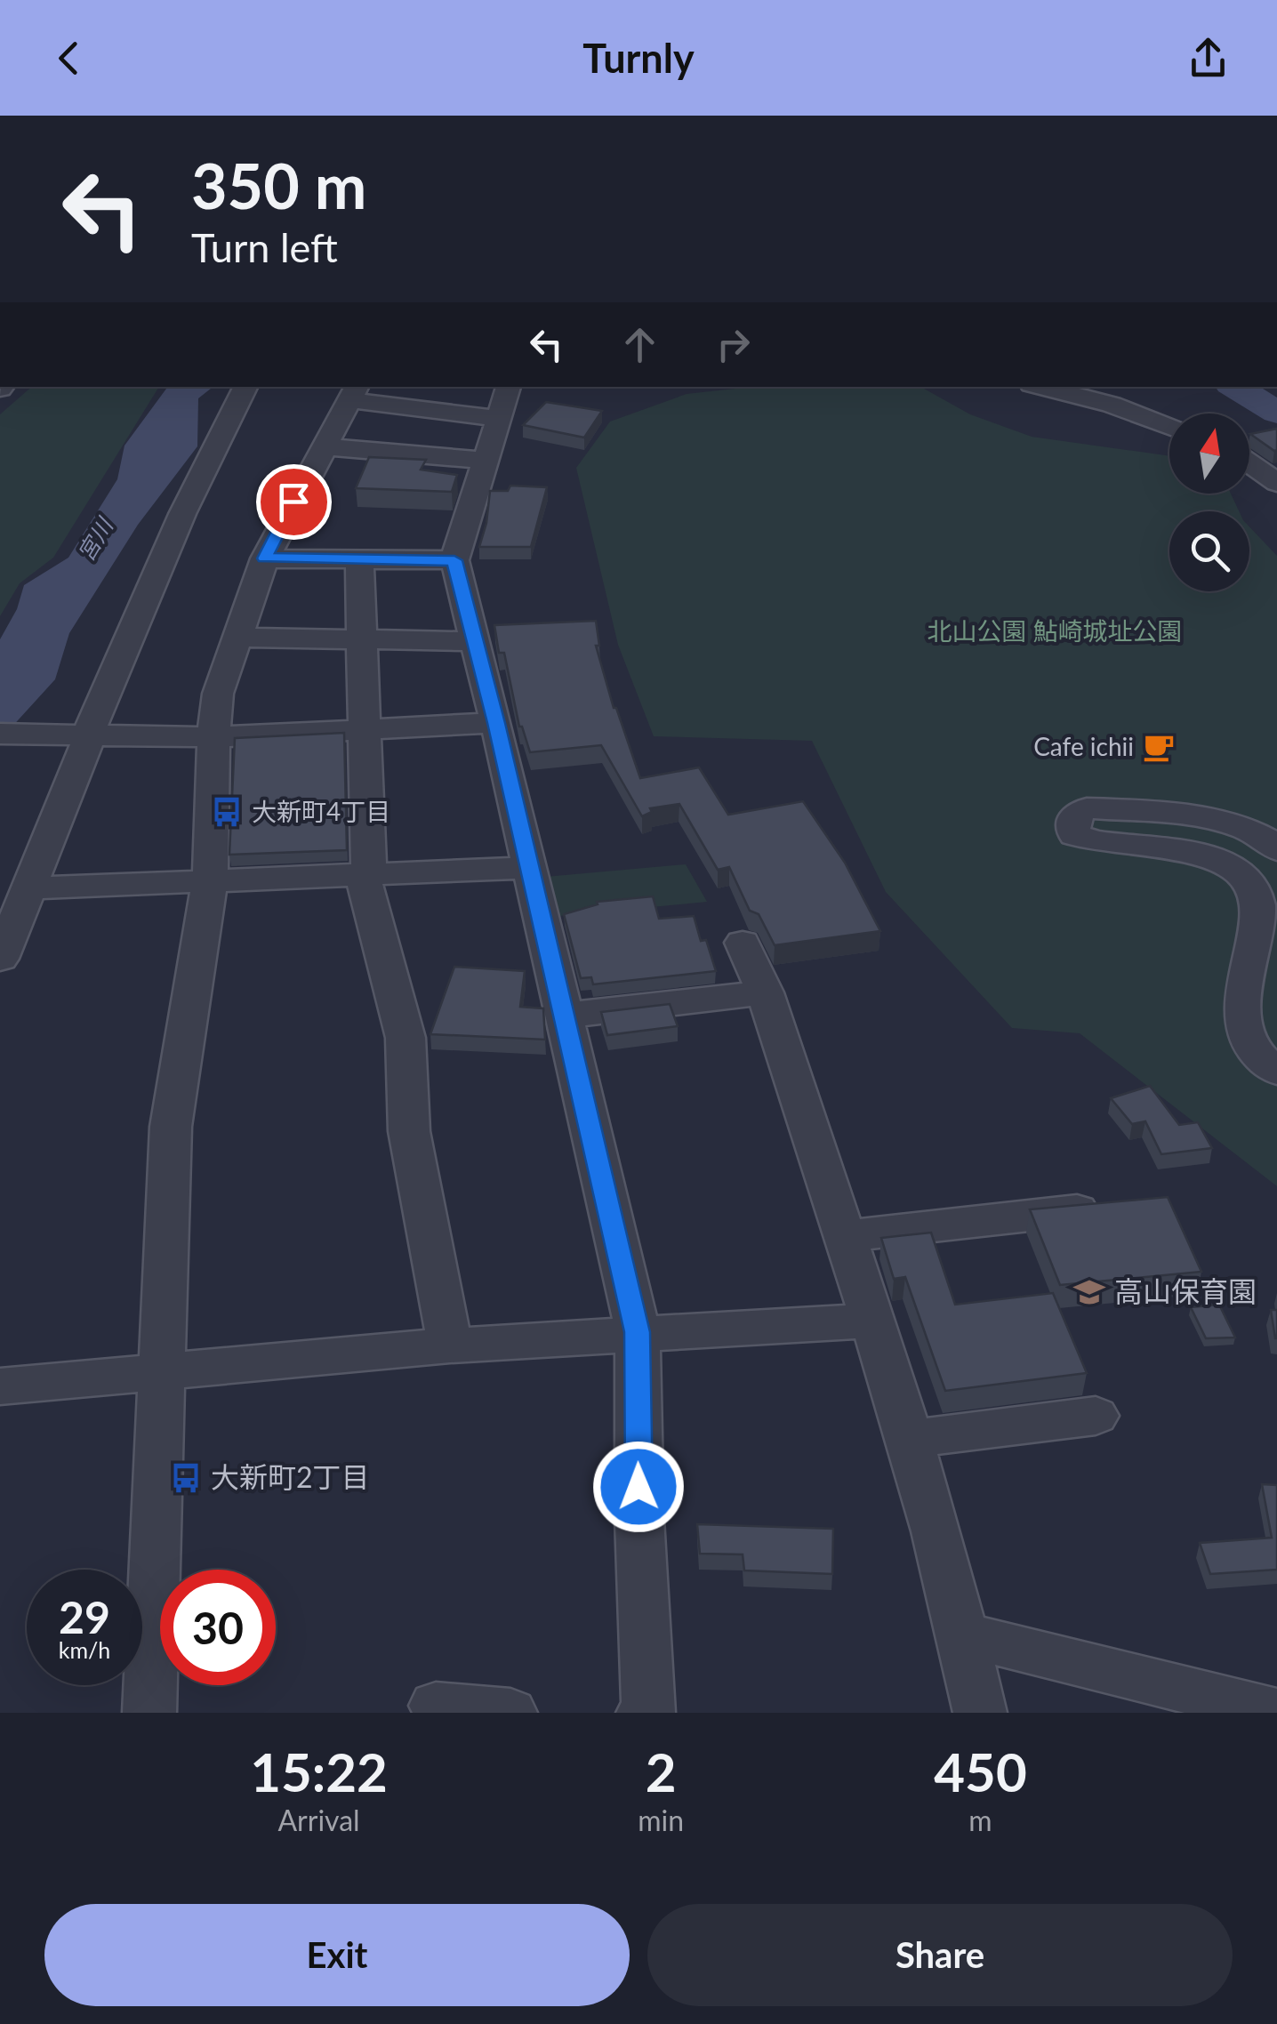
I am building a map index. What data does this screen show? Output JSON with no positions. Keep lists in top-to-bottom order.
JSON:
{
  "water": ["宮川"],
  "parks": ["北山公園 鮎崎城址公園"],
  "places": {
    "cafe": ["Cafe ichii"],
    "bus stop": ["大新町4丁目", "大新町2丁目"],
    "school or university": ["高山保育園"]
  },
  "north": "top",
  "page": {
    "header": "Turnly",
    "turn": ["350 m", "Turn left"],
    "speed": "29 km/h",
    "limit": "30",
    "eta": [
      "15:22",
      "Arrival",
      "2",
      "min",
      "450",
      "m"
    ],
    "buttons": ["Exit", "Share"]
  }
}
